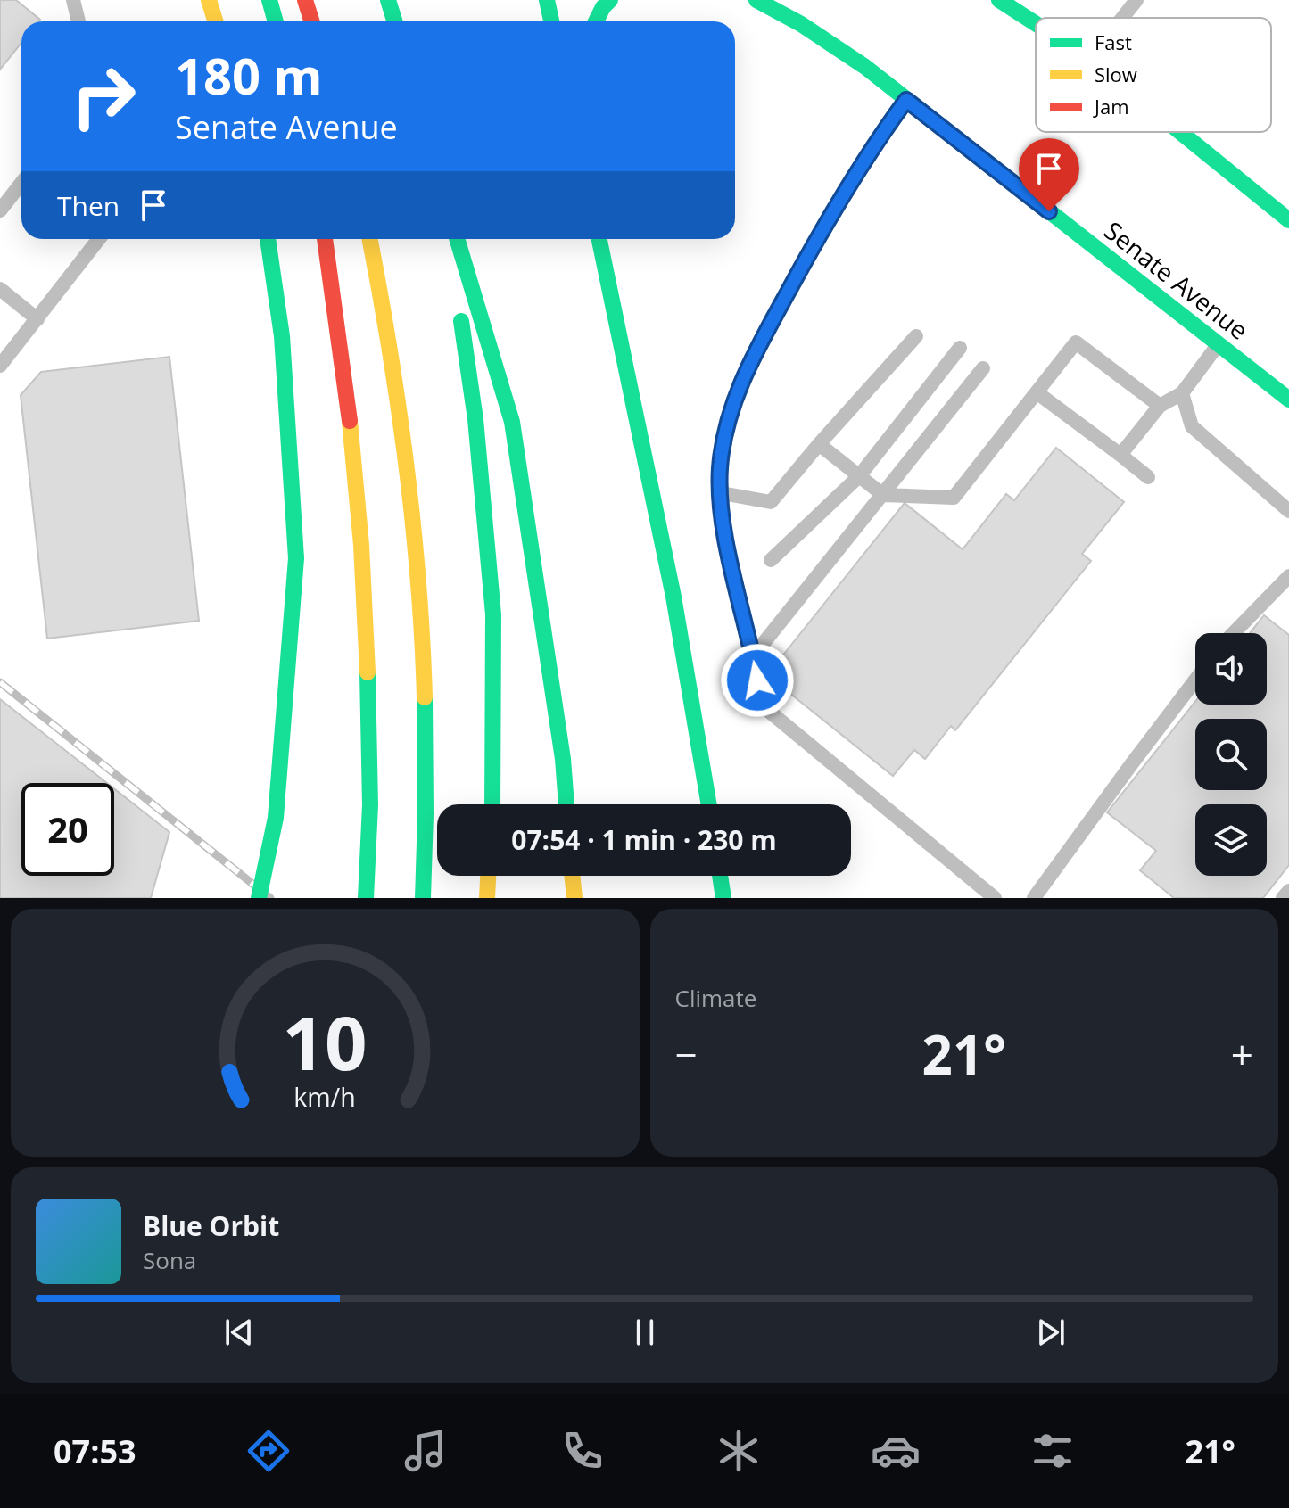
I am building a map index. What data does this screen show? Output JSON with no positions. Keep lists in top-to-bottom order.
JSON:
{
  "streets": {
    "main road": ["Senate Avenue"]
  },
  "legend": ["Fast", "Slow", "Jam"],
  "page": {
    "turn": ["180 m", "Senate Avenue"],
    "then": "Then",
    "limit": "20",
    "trip": "07:54 · 1 min · 230 m",
    "tile": "Climate",
    "heat": ["−", "21°", "+"],
    "song": ["Blue Orbit", "Sona"],
    "tabs": ["07:53", "21°"],
    "gauge": ["10", "km/h"]
  }
}
